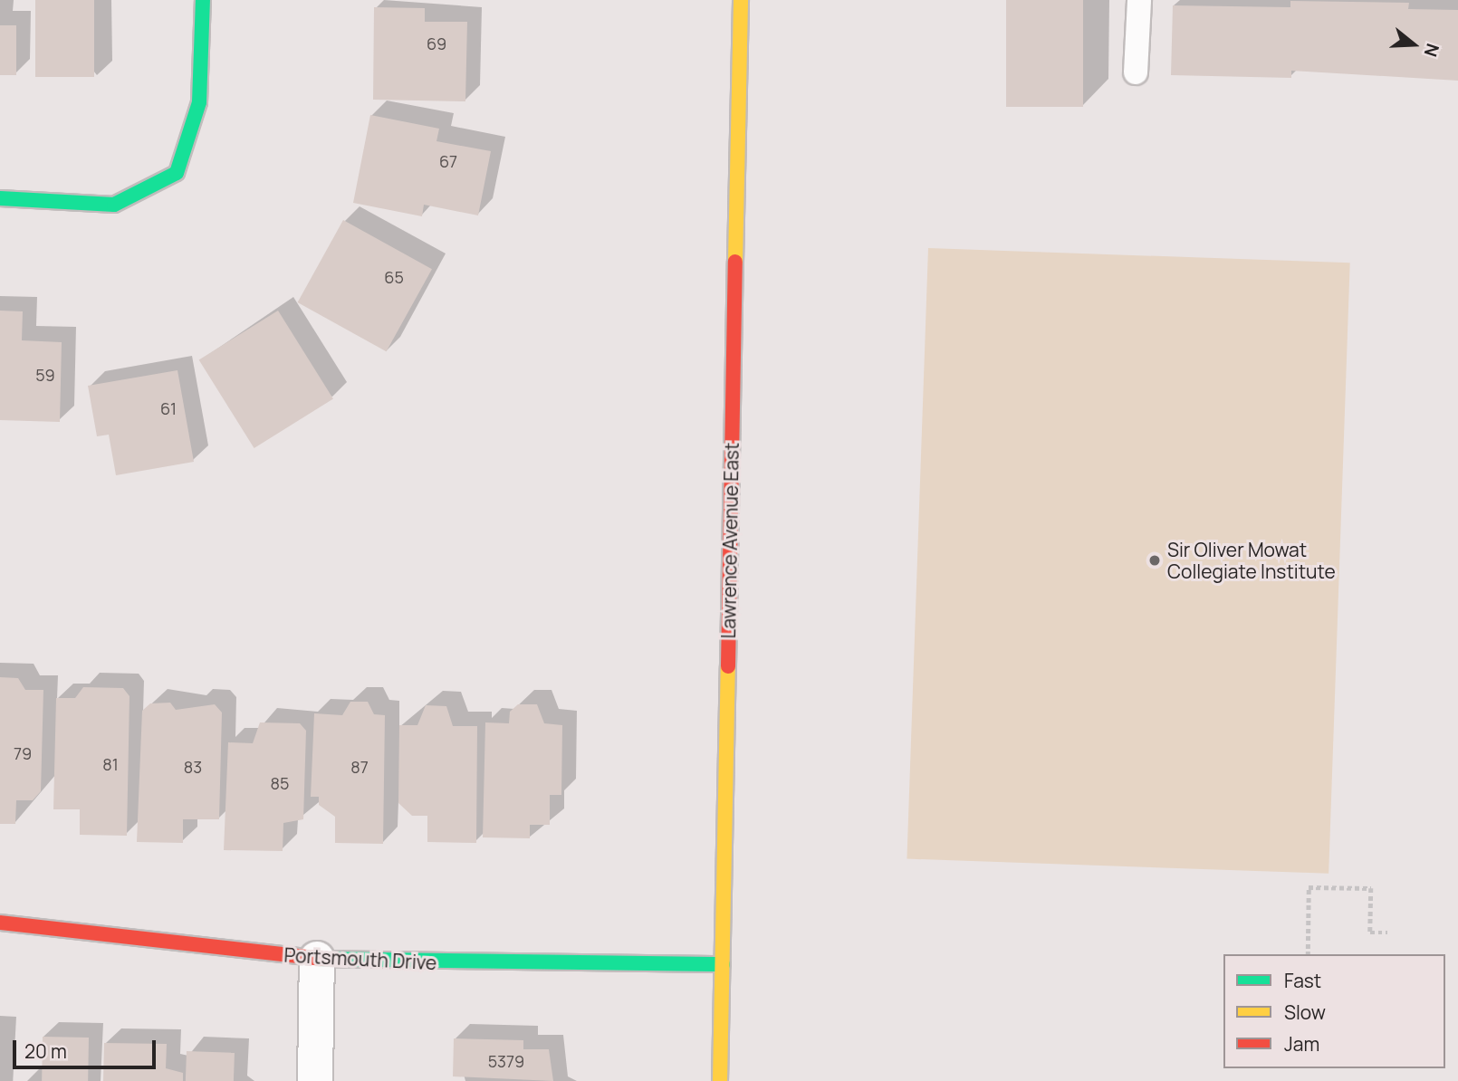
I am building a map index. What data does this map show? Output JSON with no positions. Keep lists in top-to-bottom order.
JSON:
{
  "streets": {
    "street": ["Lawrence Avenue East", "Portsmouth Drive"]
  },
  "crossings": [
    ["Lawrence Avenue East", "Portsmouth Drive"]
  ],
  "places": ["Sir Oliver Mowat Collegiate Institute"],
  "house_numbers": [
    "69",
    "67",
    "65",
    "59",
    "61",
    "79",
    "81",
    "83",
    "87",
    "85",
    "5379"
  ],
  "legend": ["Fast", "Slow", "Jam"],
  "scale_bar": "20 m",
  "north": "right"
}
